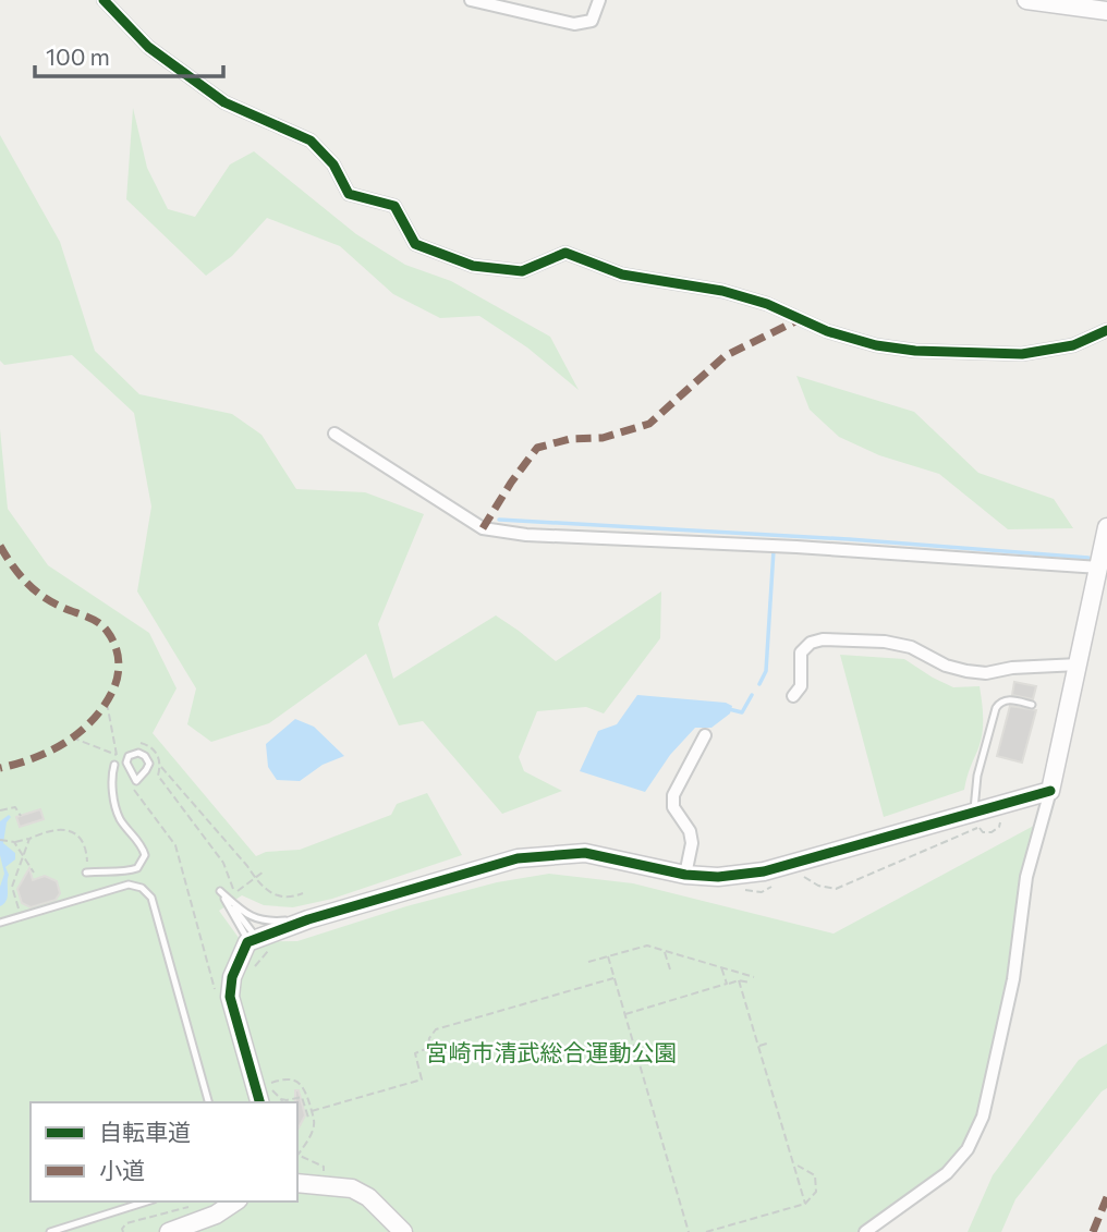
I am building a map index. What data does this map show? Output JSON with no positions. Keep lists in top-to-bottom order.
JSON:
{
  "parks": ["宮崎市清武総合運動公園"],
  "legend": ["自転車道", "小道"],
  "scale_bar": "100 m"
}
